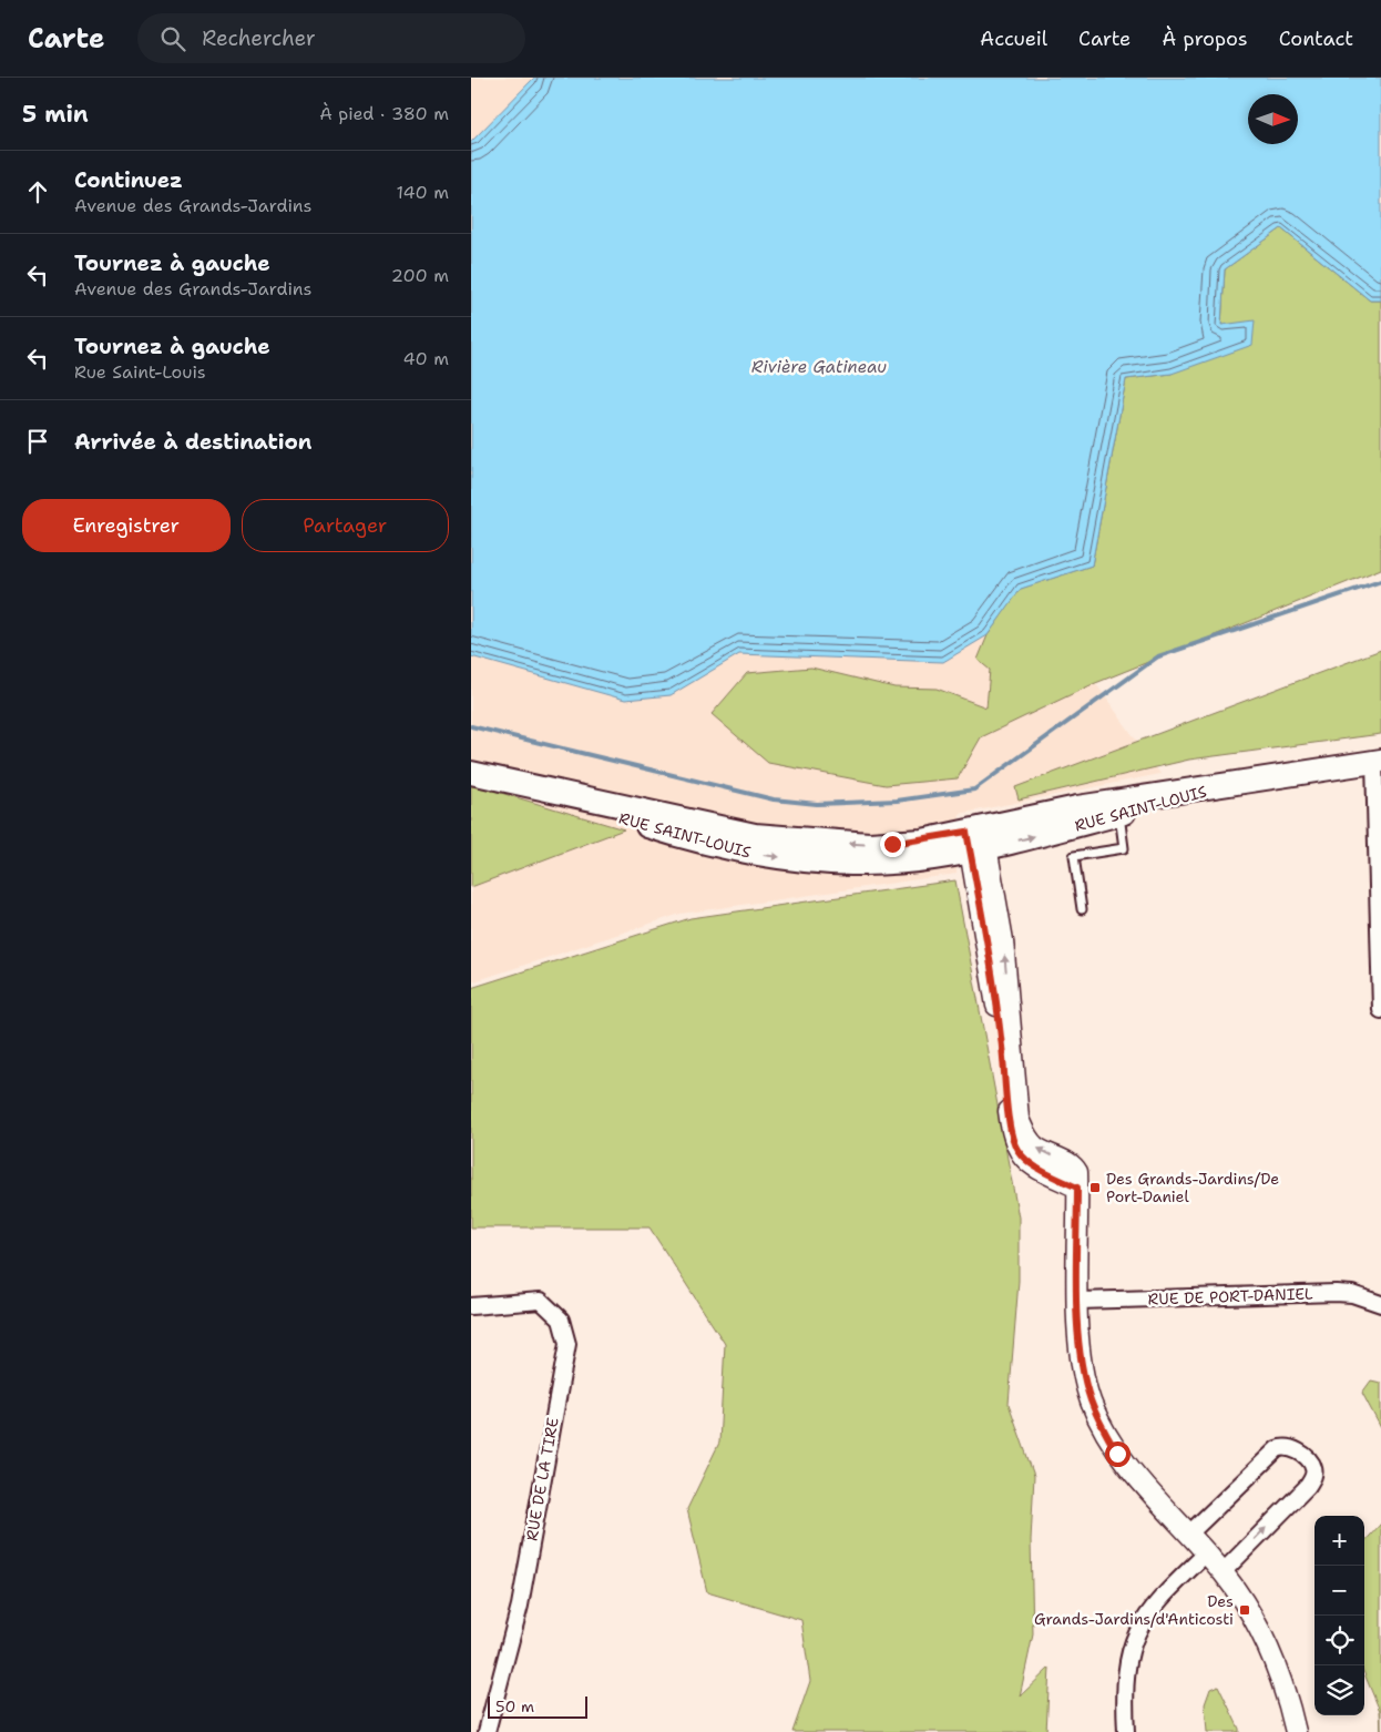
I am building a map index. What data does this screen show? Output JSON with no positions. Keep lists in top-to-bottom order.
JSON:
{
  "streets": {
    "main road": ["RUE SAINT-LOUIS"],
    "street": ["RUE DE PORT-DANIEL", "RUE DE LA TIRE"]
  },
  "water": ["Rivière Gatineau"],
  "places": {
    "transit": ["Des Grands-Jardins/De Port-Daniel", "Des Grands-Jardins/d'Anticosti"]
  },
  "scale_bar": "50 m",
  "north": "right",
  "page": {
    "header": "Carte",
    "search": "Rechercher",
    "nav": [
      "Accueil",
      "Carte",
      "À propos",
      "Contact"
    ],
    "heading": ["5 min", "À pied · 380 m"],
    "list": [
      ["Continuez", "Avenue des Grands-Jardins", "140 m"],
      ["Tournez à gauche", "Avenue des Grands-Jardins", "200 m"],
      ["Tournez à gauche", "Rue Saint-Louis", "40 m"],
      "Arrivée à destination"
    ],
    "buttons": ["Enregistrer", "Partager"],
    "map_buttons": ["+", "−"],
    "scale": "50 m"
  }
}
